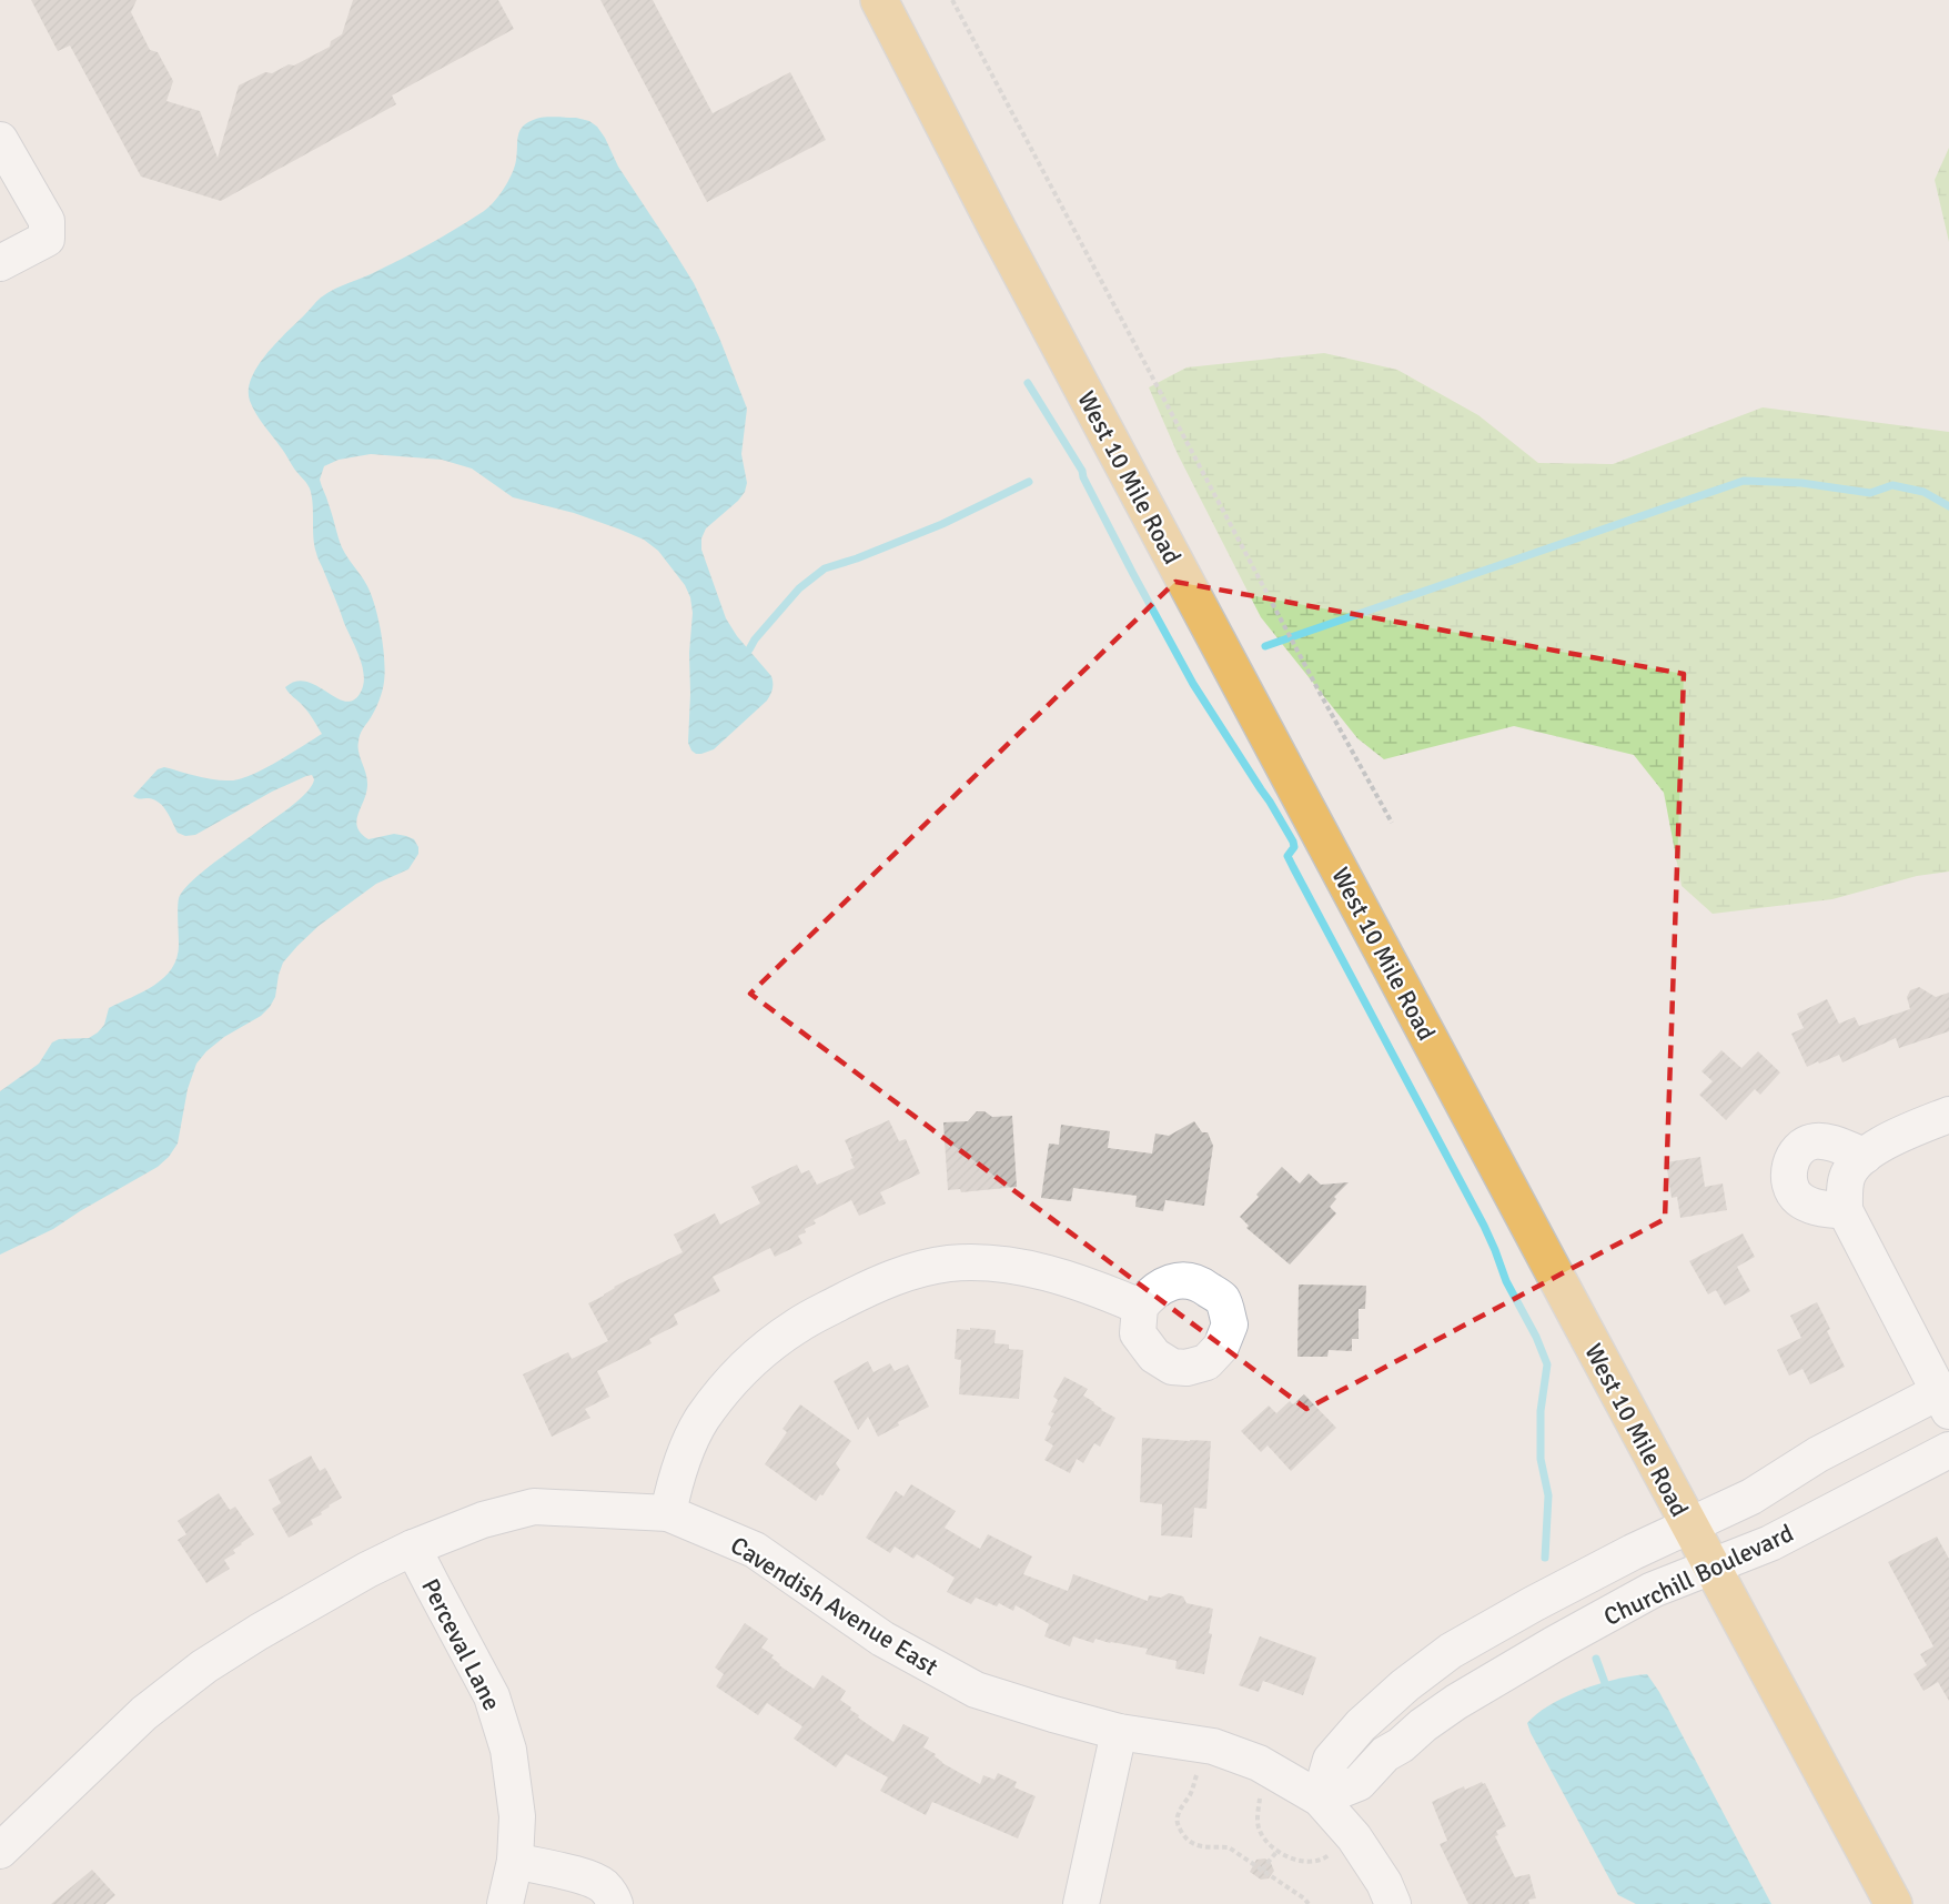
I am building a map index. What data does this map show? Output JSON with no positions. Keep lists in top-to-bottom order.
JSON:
{
  "streets": {
    "main road": ["West 10 Mile Road"],
    "street": ["Churchill Boulevard", "Cavendish Avenue East", "Perceval Lane"]
  },
  "crossings": [
    ["West 10 Mile Road", "Churchill Boulevard"],
    ["Churchill Boulevard", "Cavendish Avenue East"],
    ["Cavendish Avenue East", "Perceval Lane"]
  ]
}
